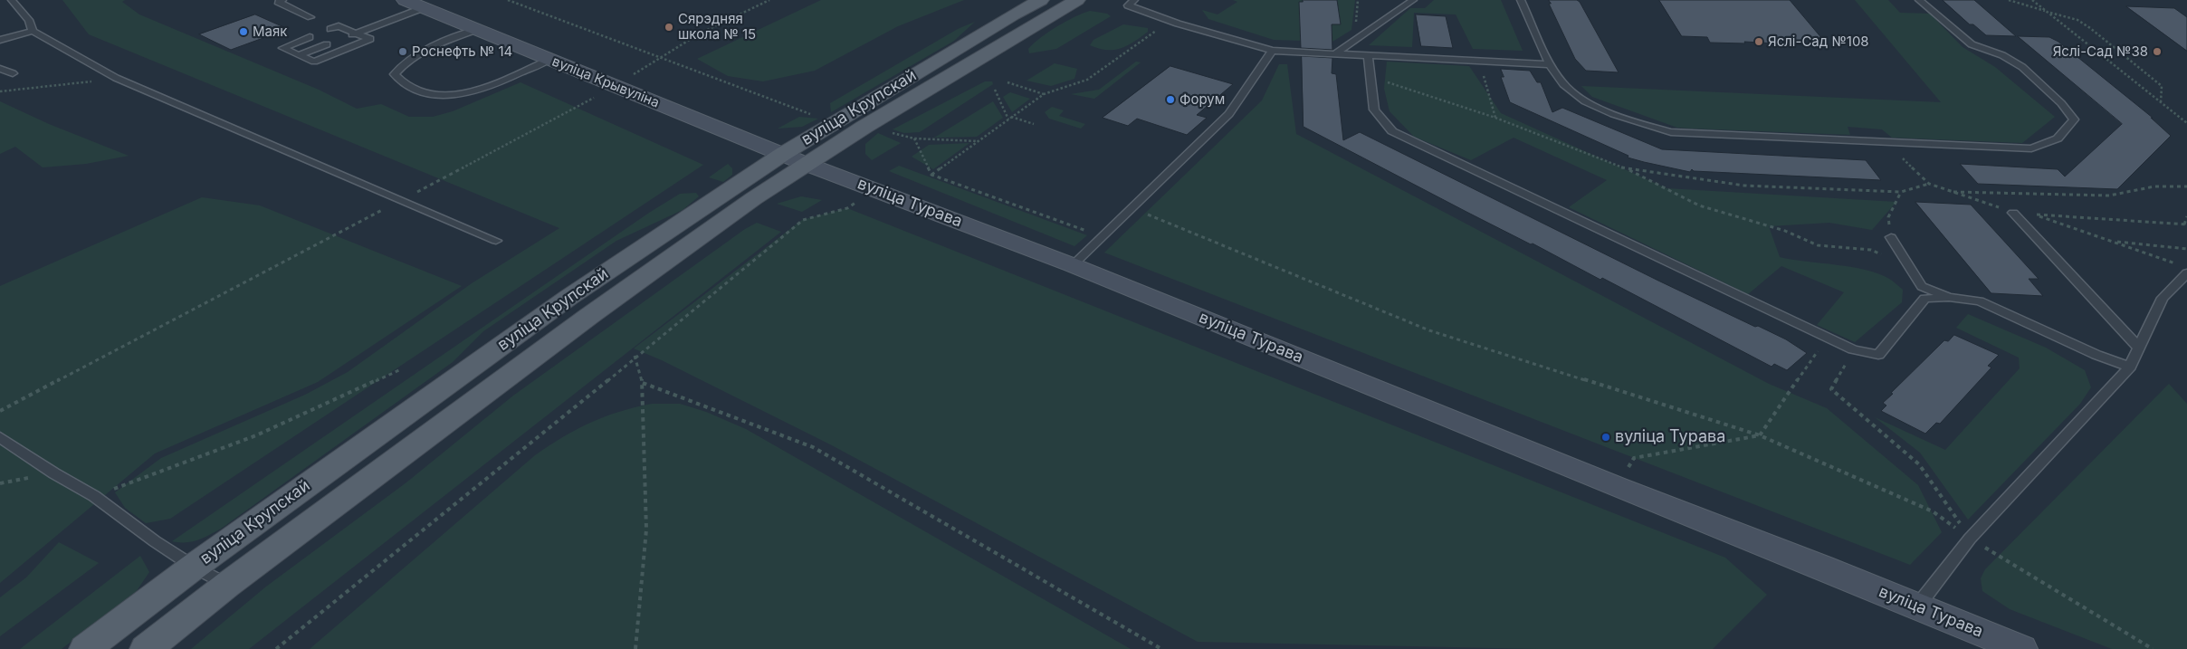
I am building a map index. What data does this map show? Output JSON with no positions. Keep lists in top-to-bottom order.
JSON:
{
  "streets": {
    "main road": ["вуліца Крывуліна", "вуліца Крупскай", "вуліца Турава"]
  },
  "crossings": [
    ["вуліца Крывуліна", "вуліца Крупскай"],
    ["вуліца Крывуліна", "вуліца Турава"],
    ["вуліца Крупскай", "вуліца Турава"]
  ],
  "places": [
    "Сярэдняя школа № 15",
    "Маяк",
    "Яслі-Сад №108",
    "Роснефть № 14",
    "Яслі-Сад №38",
    "Форум",
    "вуліца Турава"
  ]
}
